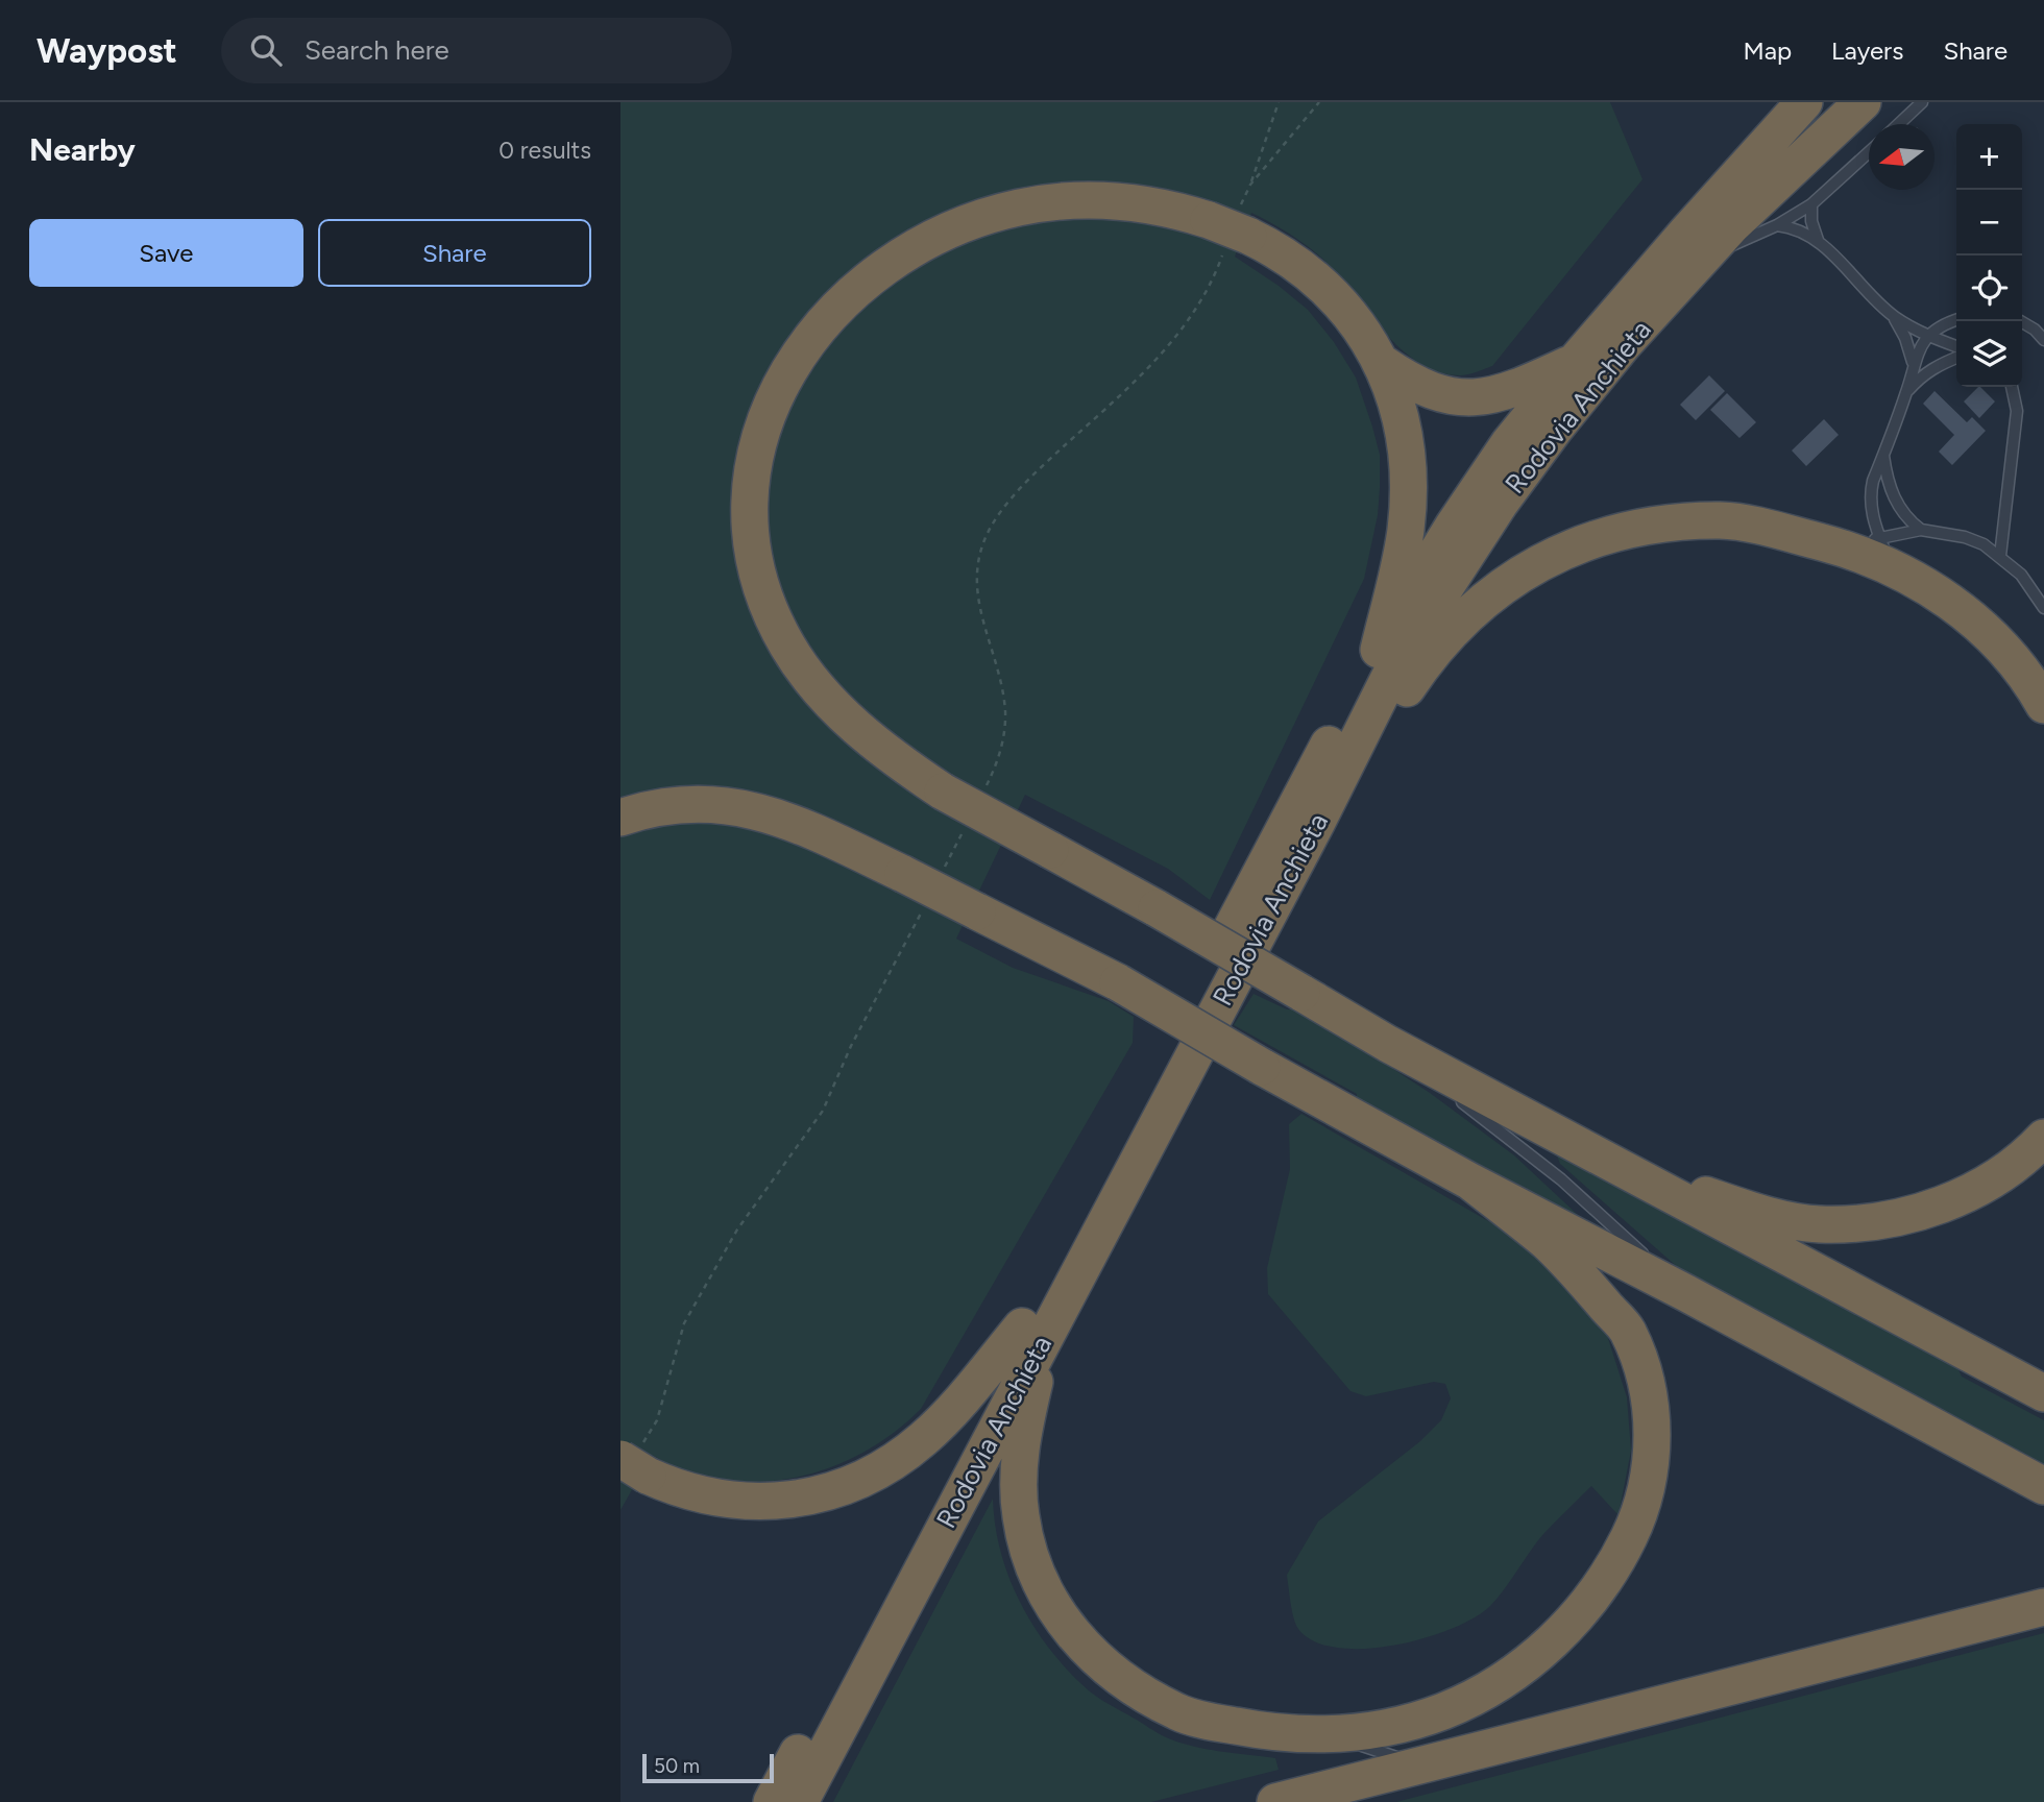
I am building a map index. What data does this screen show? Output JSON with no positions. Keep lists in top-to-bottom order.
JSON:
{
  "streets": {
    "highway": ["Rodovia Anchieta"]
  },
  "scale_bar": "50 m",
  "north": "left",
  "page": {
    "header": "Waypost",
    "search": "Search here",
    "nav": ["Map", "Layers", "Share"],
    "heading": ["Nearby", "0 results"],
    "map_buttons": ["+", "−"],
    "buttons": ["Save", "Share"],
    "scale": "50 m"
  }
}
